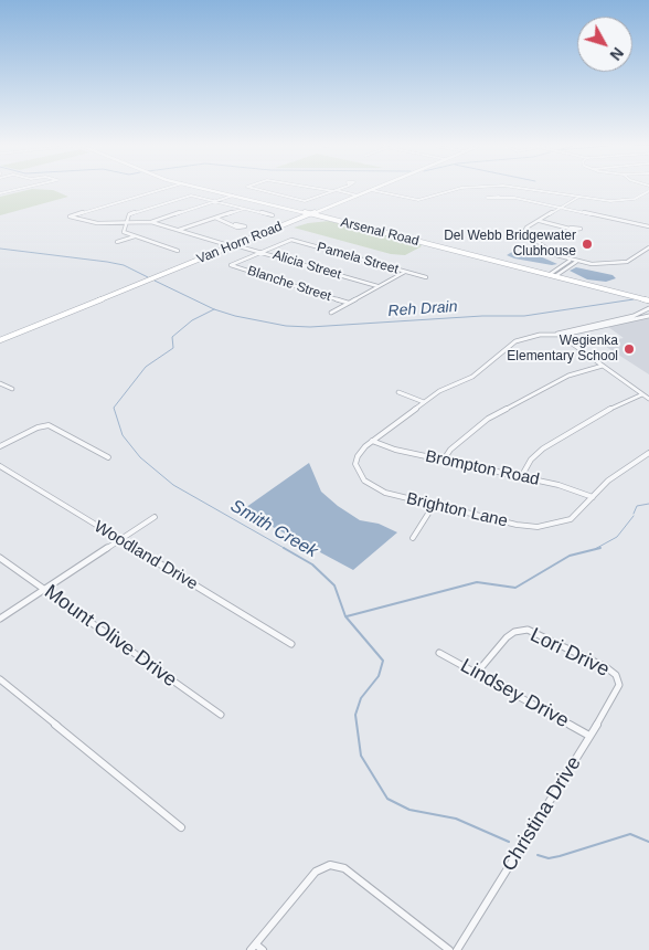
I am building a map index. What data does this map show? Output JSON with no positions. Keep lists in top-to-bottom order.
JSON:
{
  "streets": {
    "street": [
      "Arsenal Road",
      "Van Horn Road",
      "Pamela Street",
      "Alicia Street",
      "Blanche Street",
      "Brompton Road",
      "Brighton Lane",
      "Woodland Drive",
      "Mount Olive Drive",
      "Lori Drive",
      "Lindsey Drive",
      "Christina Drive"
    ]
  },
  "crossings": [
    ["Arsenal Road", "Van Horn Road"],
    ["Van Horn Road", "Alicia Street"],
    ["Pamela Street", "Alicia Street"],
    ["Pamela Street", "Blanche Street"],
    ["Alicia Street", "Blanche Street"],
    ["Brompton Road", "Brighton Lane"],
    ["Lori Drive", "Lindsey Drive"],
    ["Lori Drive", "Christina Drive"],
    ["Lindsey Drive", "Christina Drive"]
  ],
  "water": ["Reh Drain", "Smith Creek"],
  "places": ["Del Webb Bridgewater Clubhouse", "Wegienka Elementary School"],
  "north": "bottom right"
}
